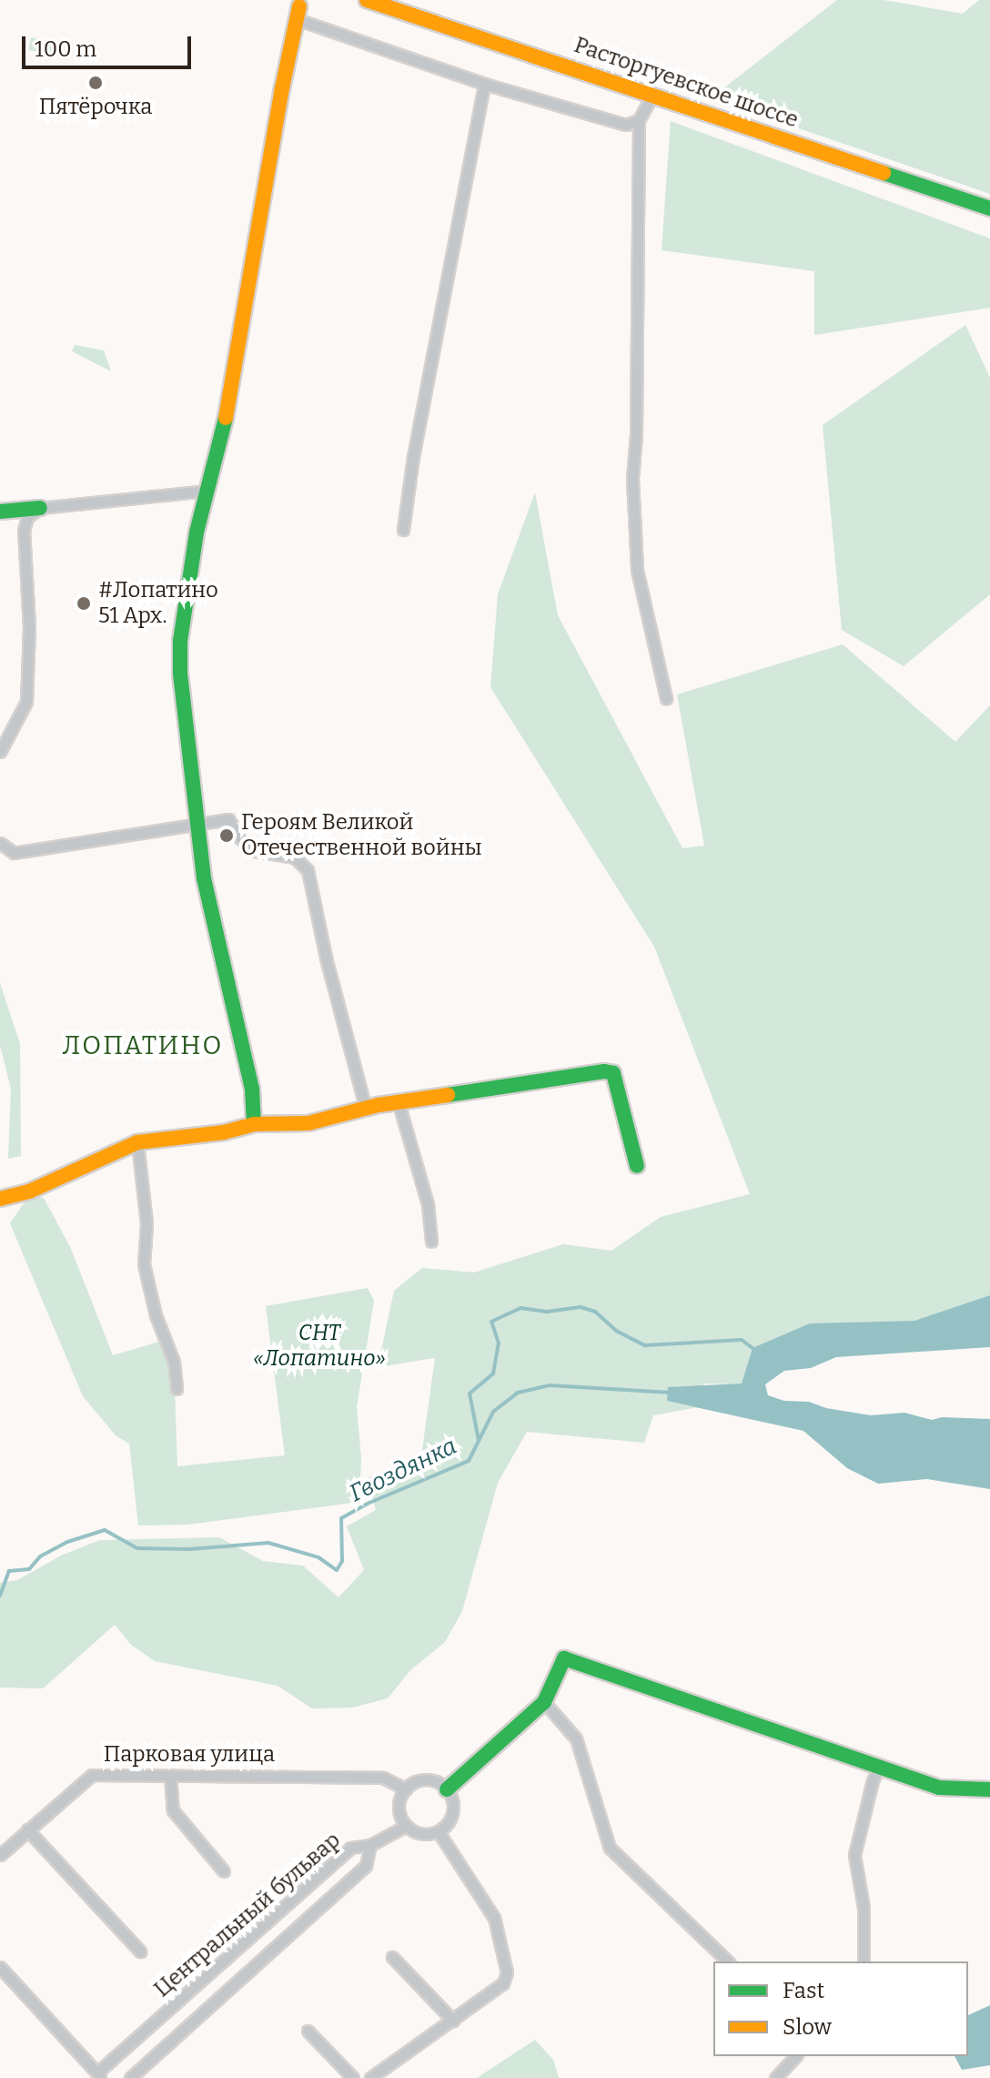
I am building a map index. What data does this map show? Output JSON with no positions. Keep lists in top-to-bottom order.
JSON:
{
  "streets": {
    "street": ["Расторгуевское шоссе", "Парковая улица", "Центральный бульвар"]
  },
  "districts": ["ЛОПАТИНО"],
  "water": ["Гвоздянка"],
  "parks": ["СНТ «Лопатино»"],
  "places": ["Пятёрочка", "#Лопатино 51 Арх.", "Героям Великой Отечественной войны"],
  "legend": ["Fast", "Slow"],
  "scale_bar": "100 m"
}
